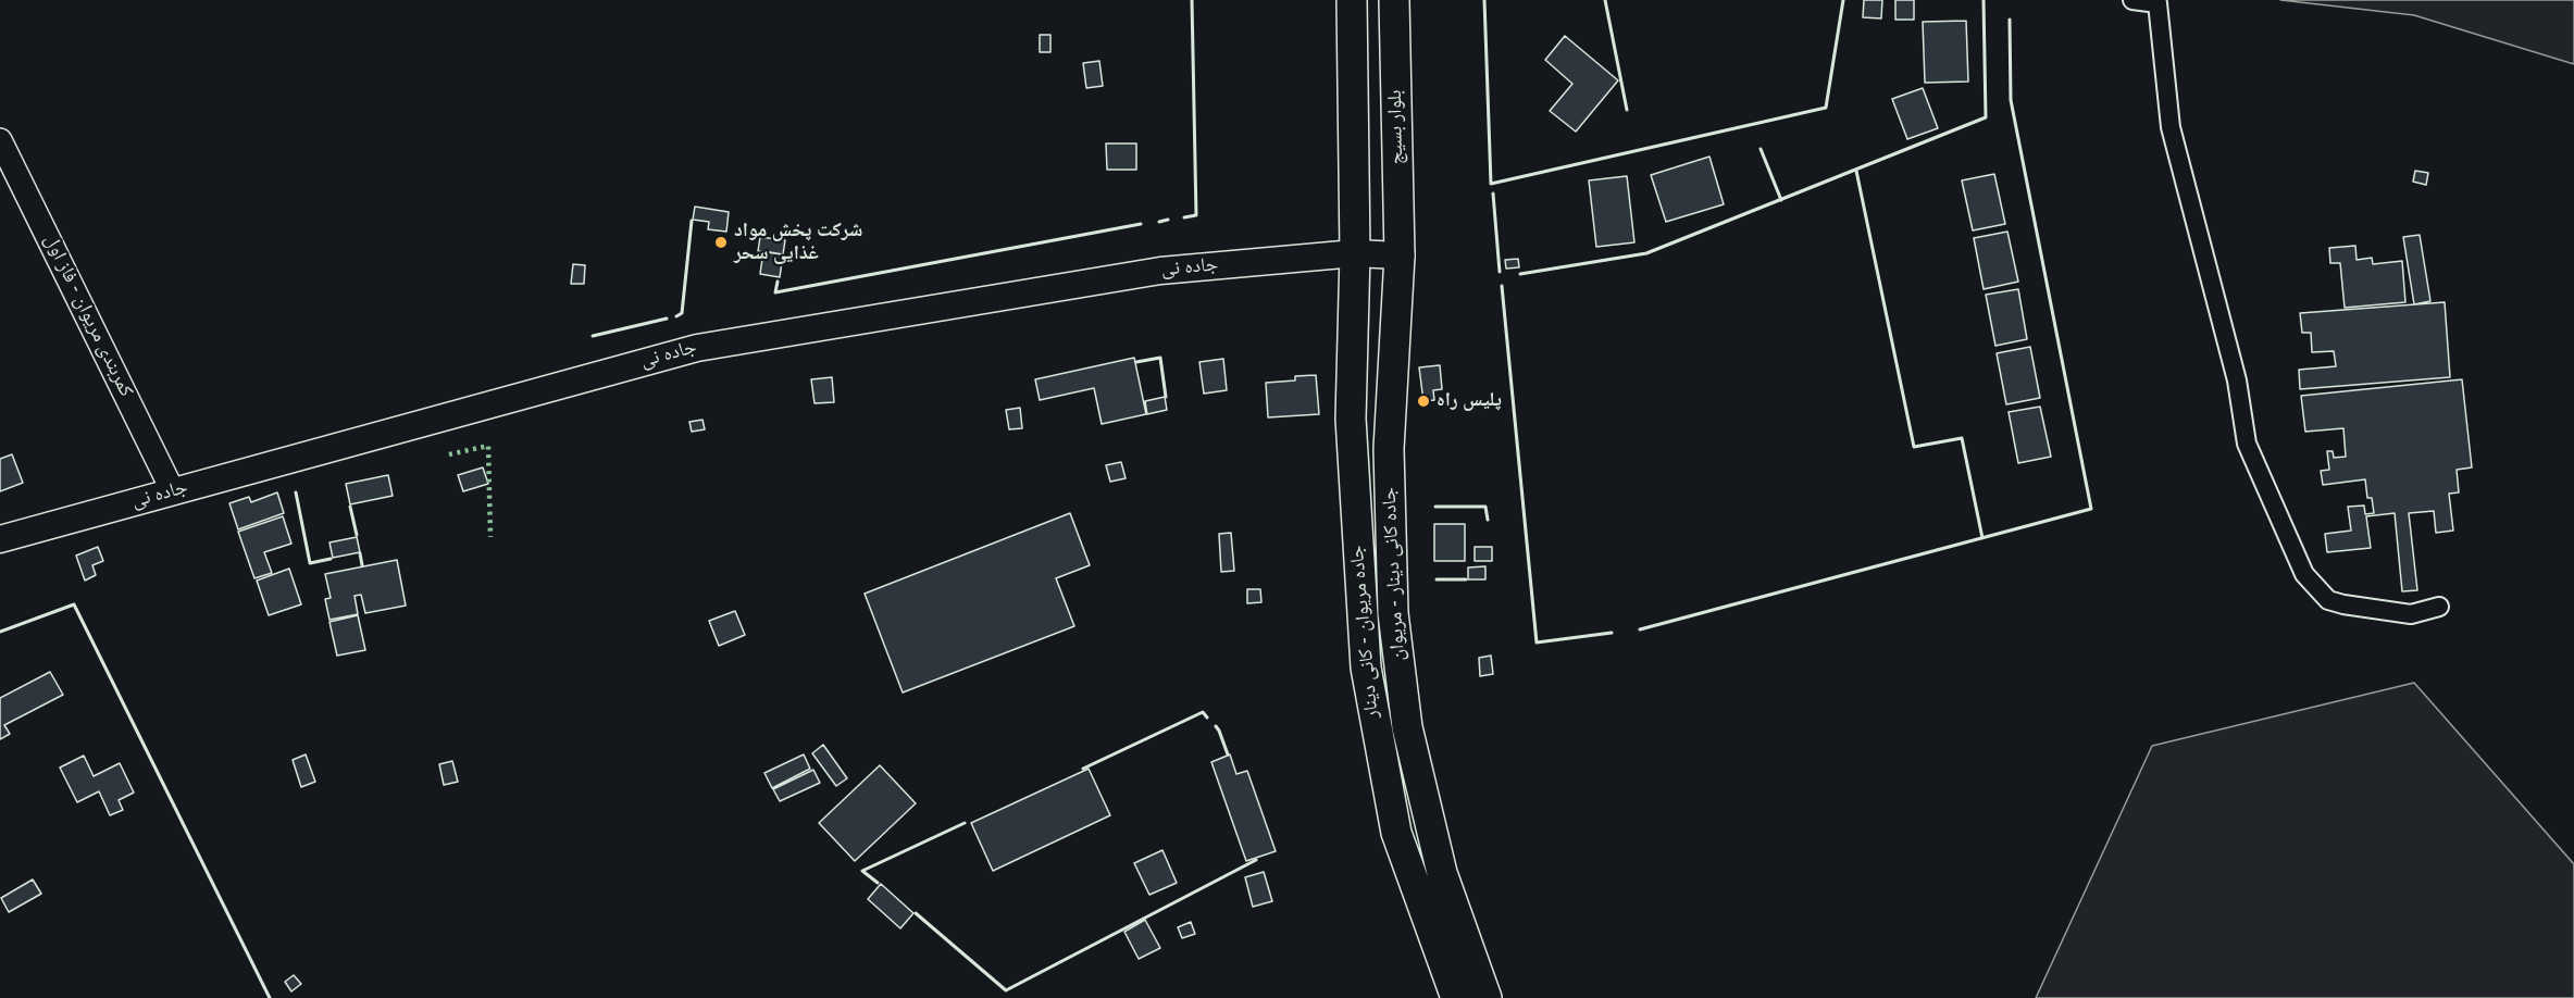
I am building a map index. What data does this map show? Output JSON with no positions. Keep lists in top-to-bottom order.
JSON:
{
  "streets": {
    "main road": [
      "بلوار بسیج",
      "جاده نی",
      "جاده کانی دینار - مریوان",
      "جاده مریوان - کانی دینار"
    ],
    "street": ["کمربندی مریوان - فاز اول"]
  },
  "crossings": [
    ["بلوار بسیج", "جاده نی"],
    ["بلوار بسیج", "جاده کانی دینار - مریوان"],
    ["جاده نی", "کمربندی مریوان - فاز اول"],
    ["جاده نی", "جاده کانی دینار - مریوان"],
    ["جاده نی", "جاده مریوان - کانی دینار"]
  ],
  "places": ["شرکت پخش مواد غذایی سحر", "پلیس راه"]
}
